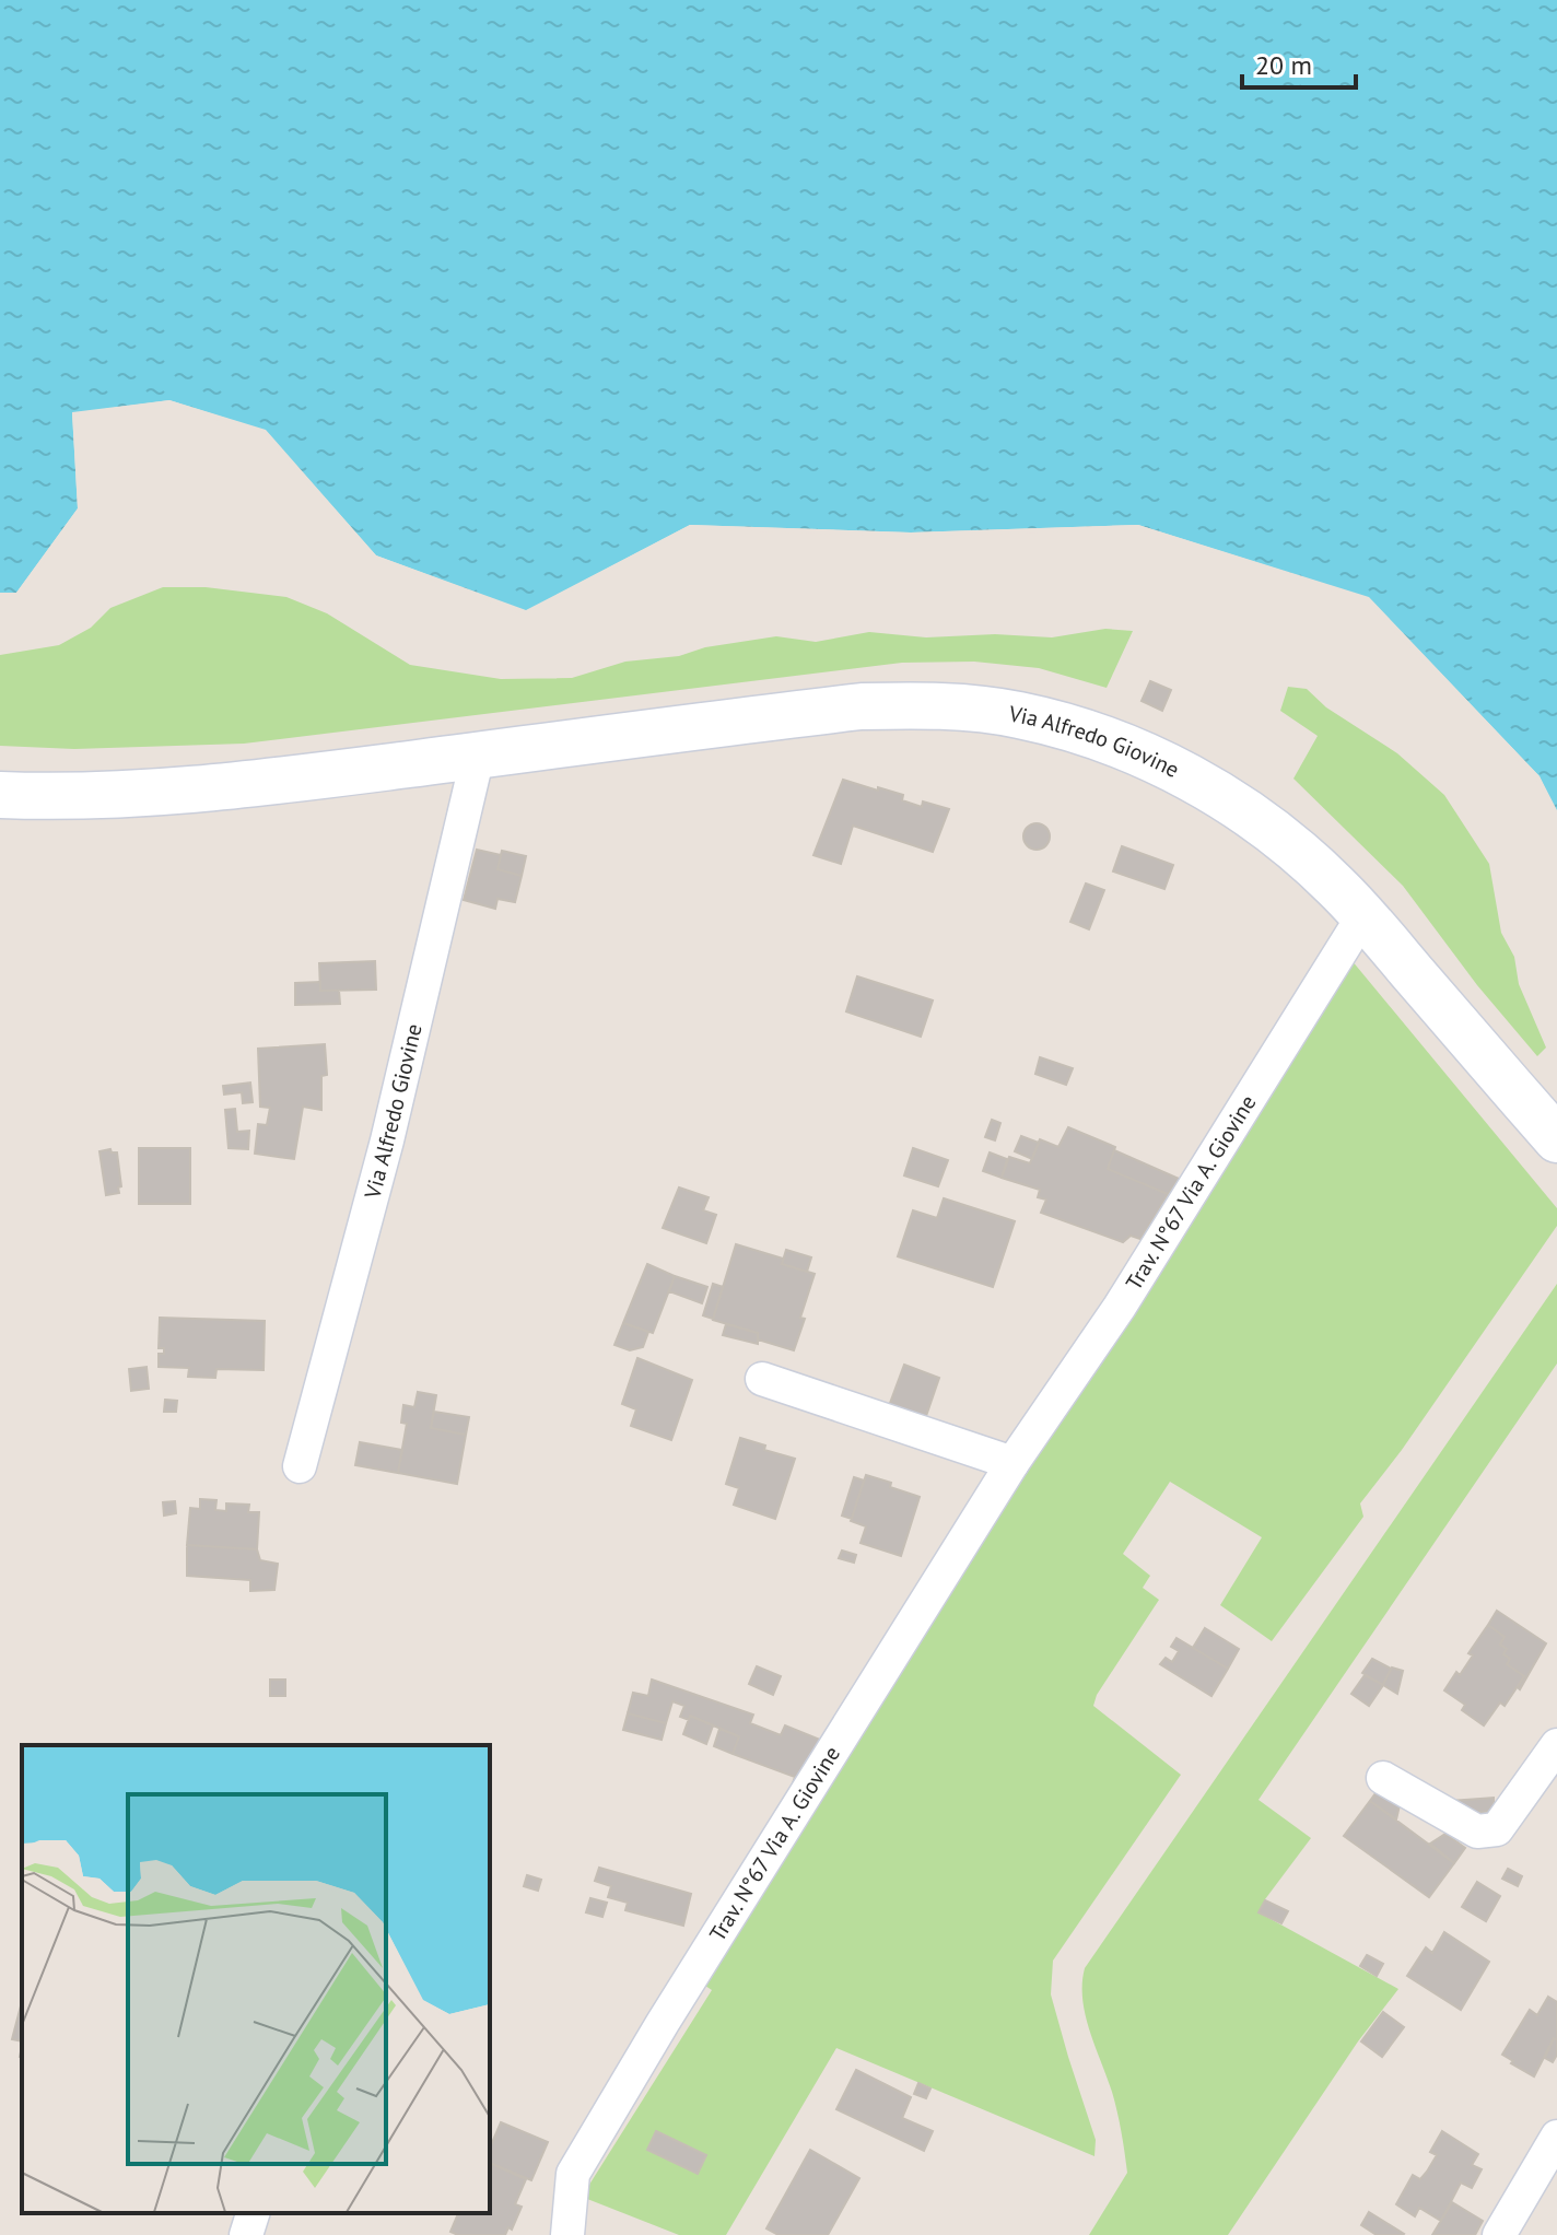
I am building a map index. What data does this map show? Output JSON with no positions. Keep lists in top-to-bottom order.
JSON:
{
  "streets": {
    "main road": ["Via Alfredo Giovine"],
    "street": ["Trav. N°67 Via A. Giovine"]
  },
  "crossings": [
    ["Via Alfredo Giovine", "Trav. N°67 Via A. Giovine"]
  ],
  "scale_bar": "20 m"
}
